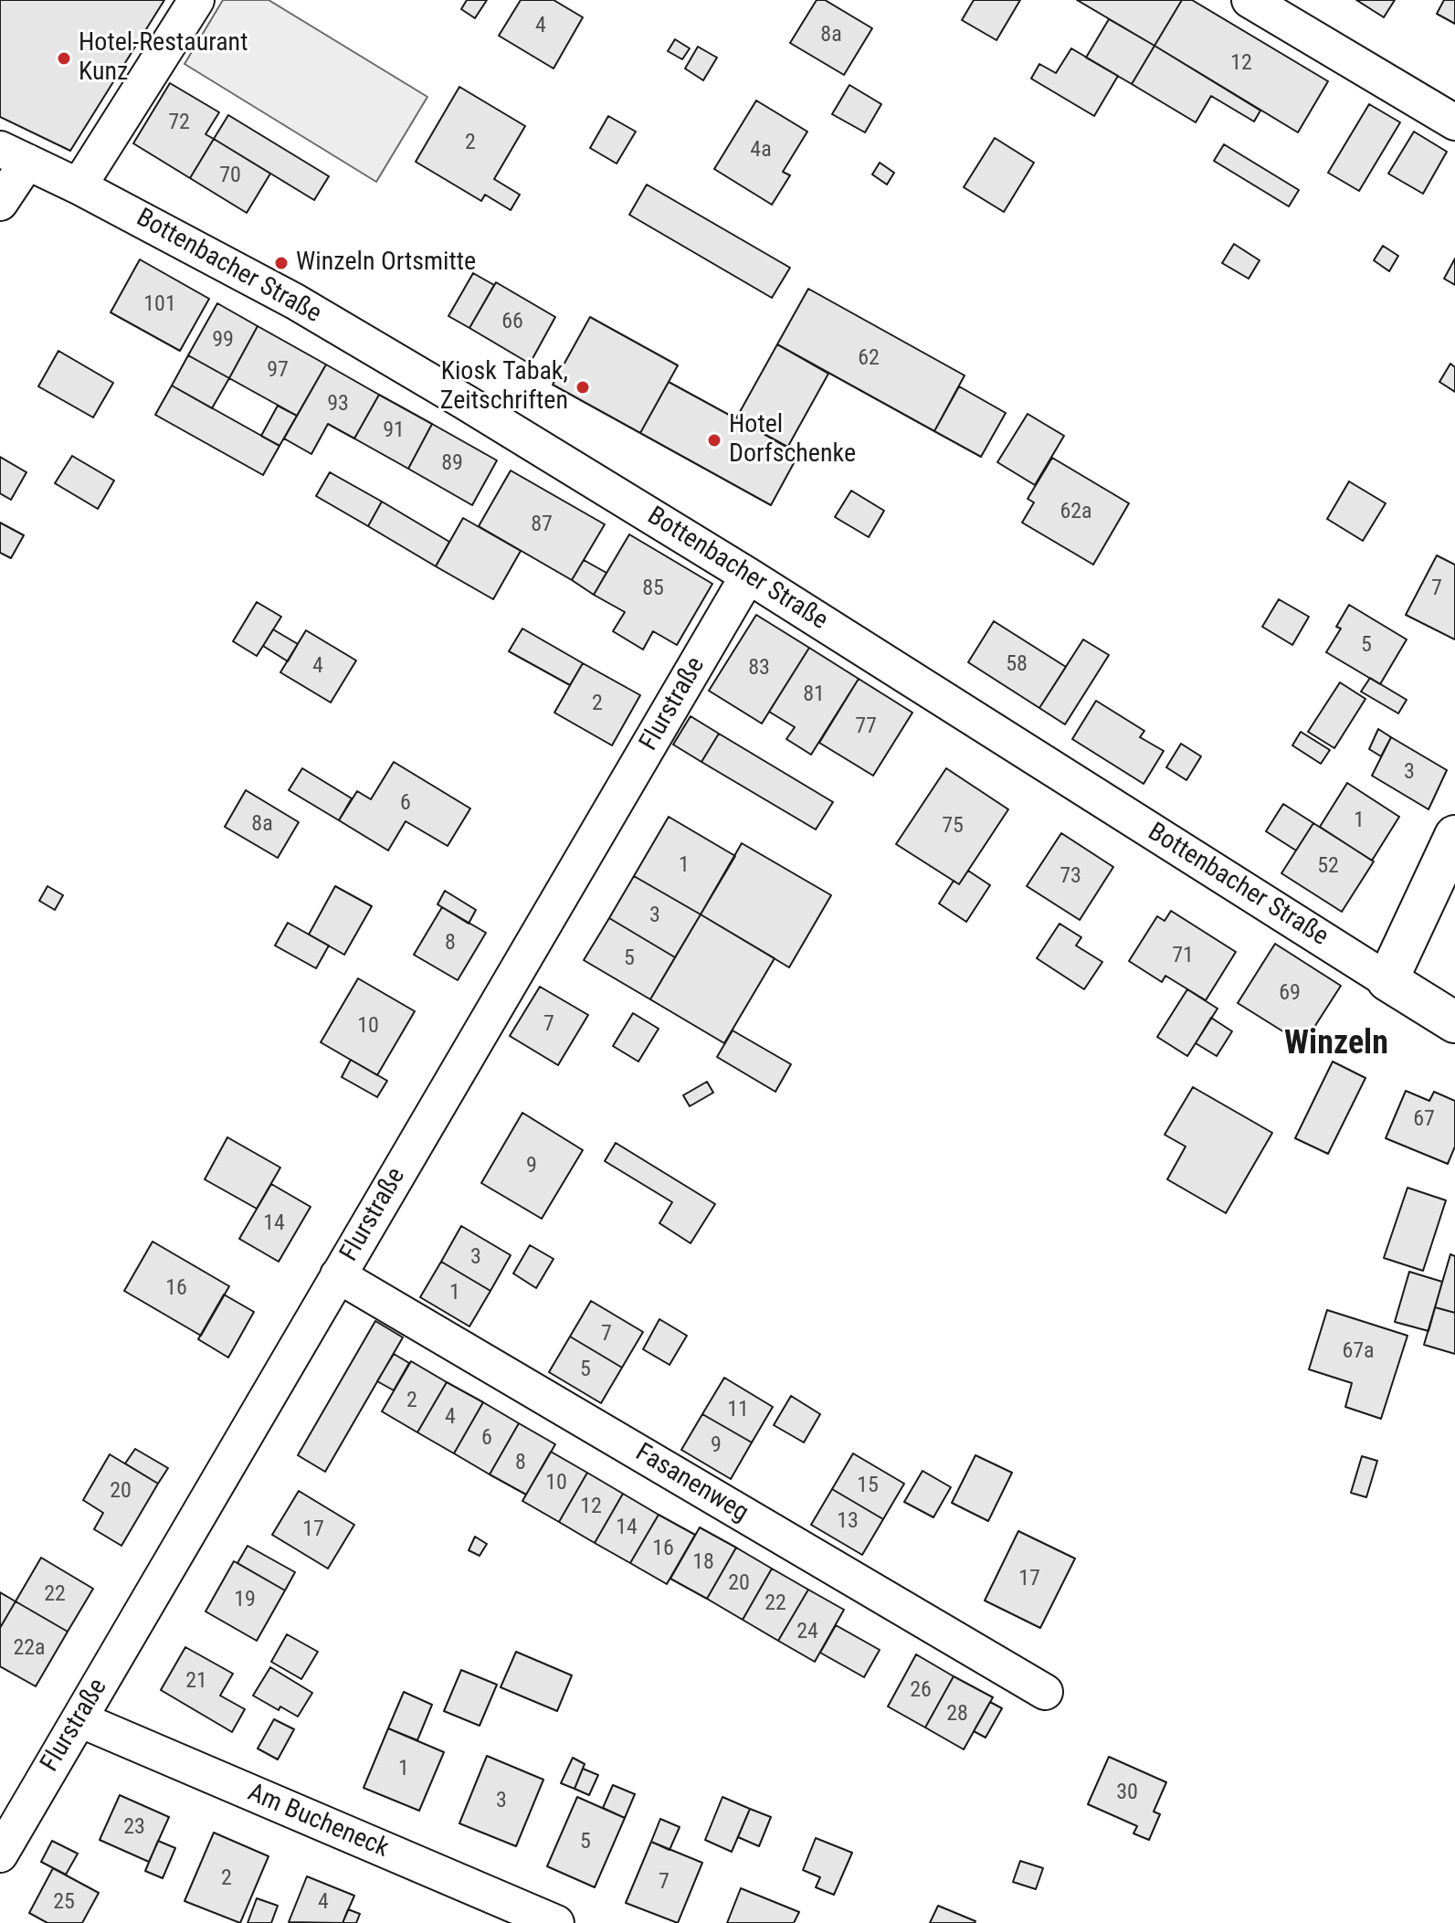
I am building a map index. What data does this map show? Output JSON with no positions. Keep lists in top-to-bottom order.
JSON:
{
  "streets": {
    "street": [
      "Bottenbacher Straße",
      "Flurstraße",
      "Fasanenweg",
      "Am Bucheneck"
    ]
  },
  "crossings": [
    ["Bottenbacher Straße", "Flurstraße"],
    ["Flurstraße", "Fasanenweg"],
    ["Flurstraße", "Am Bucheneck"]
  ],
  "districts": ["Winzeln"],
  "places": [
    "Hotel-Restaurant Kunz",
    "Winzeln Ortsmitte",
    "Kiosk Tabak, Zeitschriften",
    "Hotel Dorfschenke"
  ],
  "house_numbers": [
    "4",
    "8a",
    "12",
    "72",
    "2",
    "4a",
    "70",
    "101",
    "66",
    "99",
    "62",
    "97",
    "93",
    "91",
    "89",
    "62a",
    "87",
    "85",
    "7",
    "5",
    "58",
    "4",
    "83",
    "81",
    "2",
    "77",
    "3",
    "6",
    "1",
    "8a",
    "75",
    "1",
    "52",
    "73",
    "3",
    "8",
    "71",
    "5",
    "69",
    "7",
    "10",
    "67",
    "9",
    "14",
    "3",
    "16",
    "1",
    "7",
    "67a",
    "5",
    "2",
    "11",
    "4",
    "6",
    "9",
    "8",
    "10",
    "15",
    "20",
    "12",
    "13",
    "14",
    "17",
    "16",
    "18",
    "17",
    "20",
    "22",
    "19",
    "22",
    "24",
    "22a",
    "21",
    "26",
    "28",
    "1",
    "30",
    "3",
    "23",
    "5",
    "2",
    "7",
    "25",
    "4"
  ]
}
